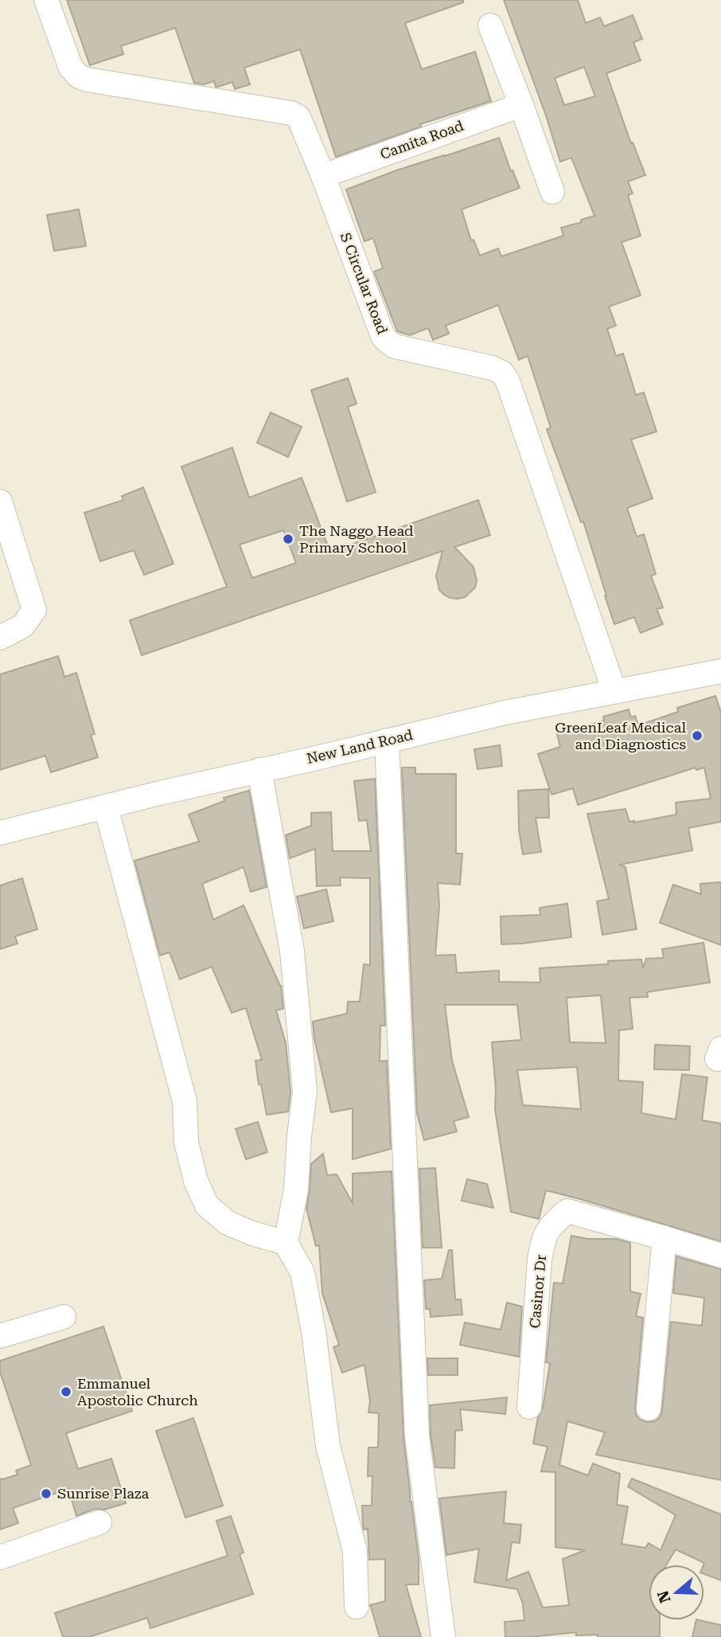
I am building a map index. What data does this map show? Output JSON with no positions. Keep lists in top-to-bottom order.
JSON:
{
  "streets": {
    "street": [
      "Camita Road",
      "S Circular Road",
      "New Land Road",
      "Casinor Dr"
    ]
  },
  "crossings": [
    ["Camita Road", "S Circular Road"],
    ["S Circular Road", "New Land Road"]
  ],
  "places": [
    "The Naggo Head Primary School",
    "GreenLeaf Medical and Diagnostics",
    "Emmanuel Apostolic Church",
    "Sunrise Plaza"
  ],
  "north": "left"
}
